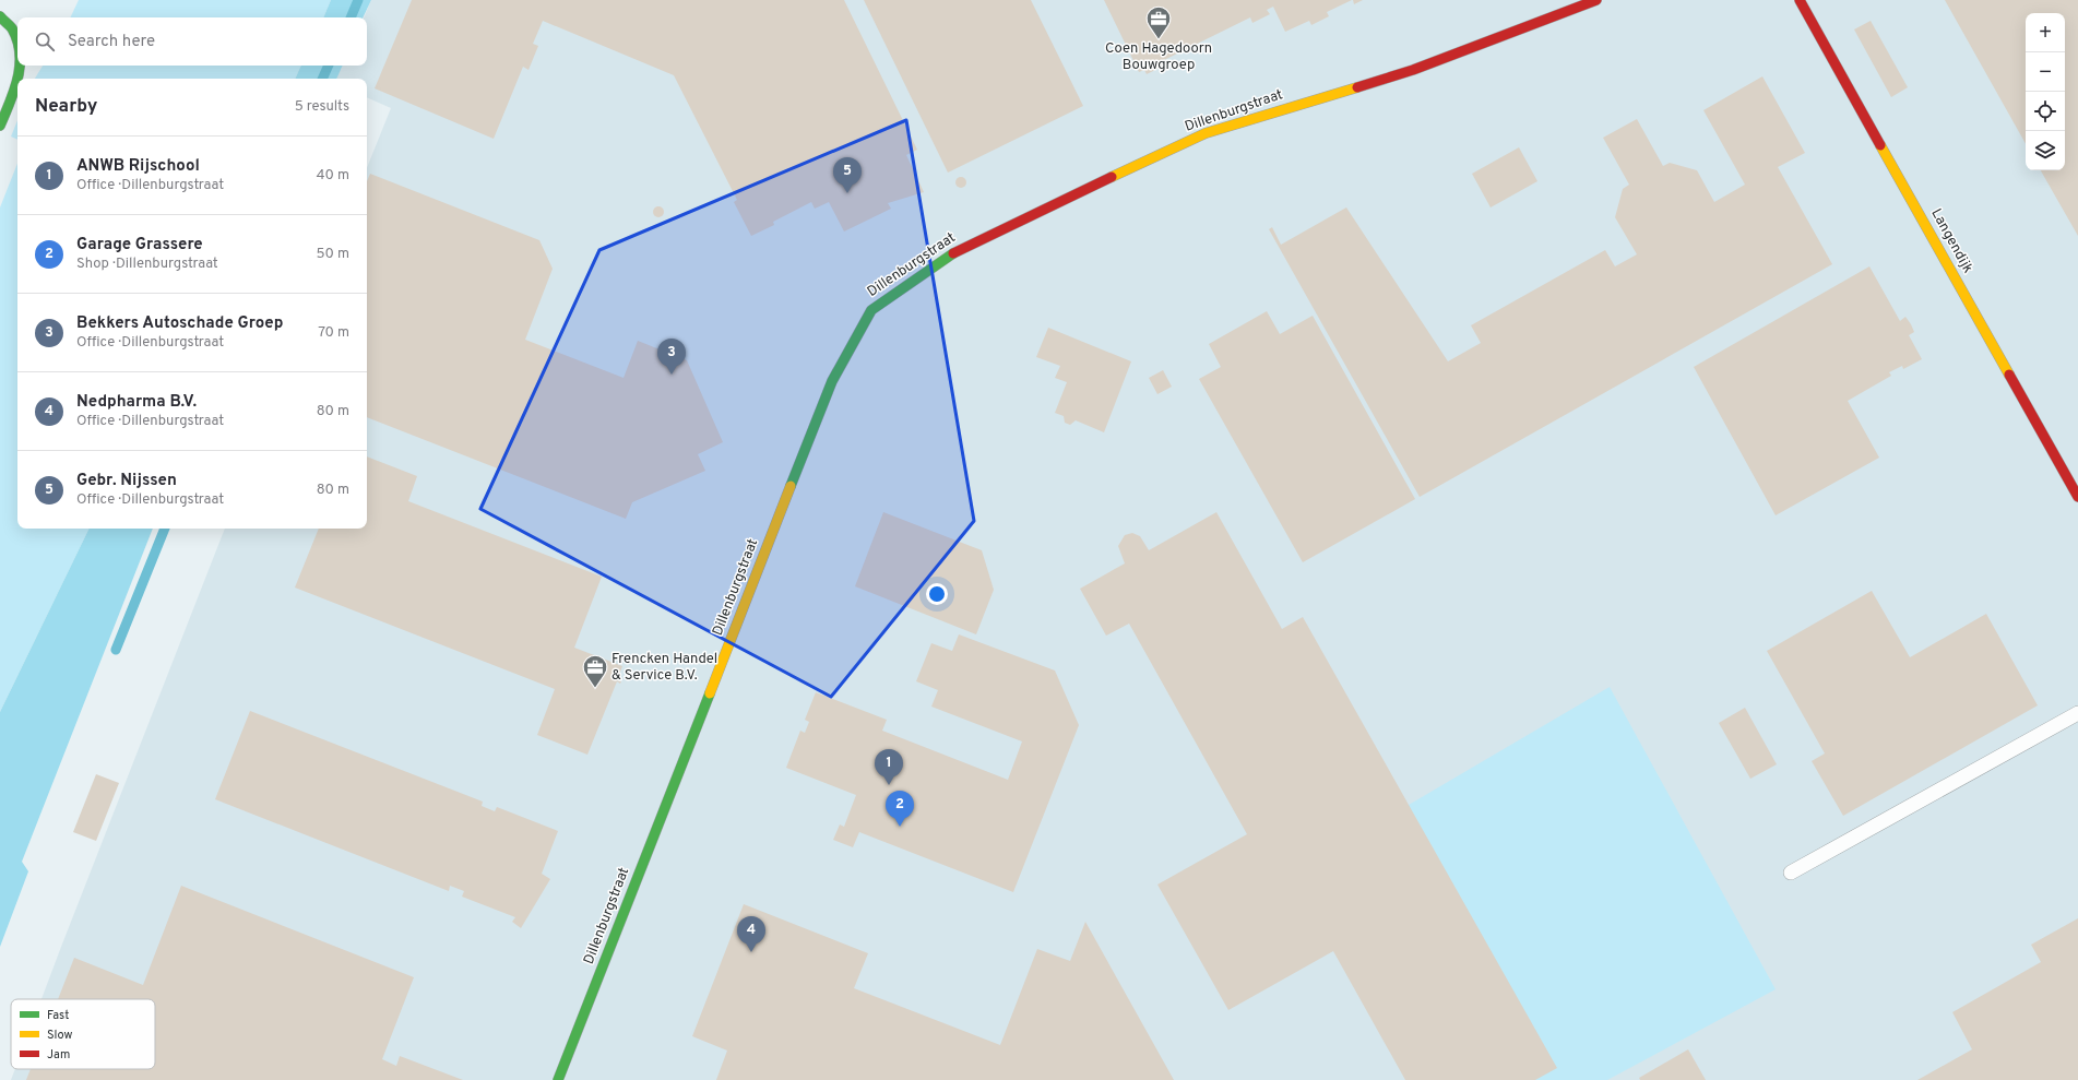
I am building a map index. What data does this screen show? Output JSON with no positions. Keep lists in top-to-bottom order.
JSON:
{
  "streets": {
    "street": ["Dillenburgstraat", "Langendijk"]
  },
  "places": {
    "office": ["Coen Hagedoorn Bouwgroep", "Frencken Handel & Service B.V."]
  },
  "legend": ["Fast", "Slow", "Jam"],
  "page": {
    "map_buttons": ["+", "−"],
    "search": "Search here",
    "heading": ["Nearby", "5 results"],
    "list": [
      {
        "mark": "1",
        "name": "ANWB Rijschool",
        "note": "Office · Dillenburgstraat",
        "value": "40 m"
      },
      {
        "mark": "2",
        "name": "Garage Grassere",
        "note": "Shop · Dillenburgstraat",
        "value": "50 m"
      },
      {
        "mark": "3",
        "name": "Bekkers Autoschade Groep",
        "note": "Office · Dillenburgstraat",
        "value": "70 m"
      },
      {
        "mark": "4",
        "name": "Nedpharma B.V.",
        "note": "Office · Dillenburgstraat",
        "value": "80 m"
      },
      {
        "mark": "5",
        "name": "Gebr. Nijssen",
        "note": "Office · Dillenburgstraat",
        "value": "80 m"
      }
    ],
    "pins": [
      "5",
      "3",
      "1",
      "2",
      "4"
    ]
  }
}
